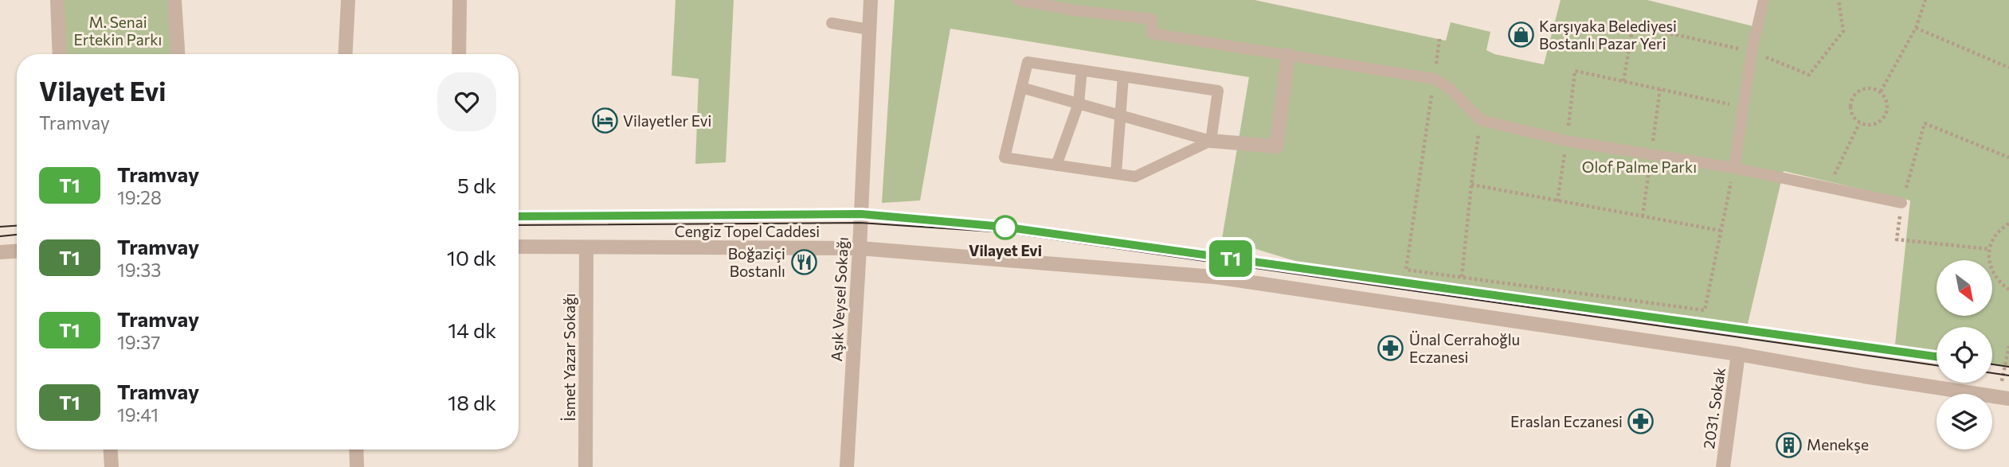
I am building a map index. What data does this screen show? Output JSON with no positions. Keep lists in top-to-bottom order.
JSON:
{
  "streets": {
    "street": [
      "Cengiz Topel Caddesi",
      "Aşık Veysel Sokağı",
      "İsmet Yazar Sokağı",
      "2031. Sokak"
    ]
  },
  "crossings": [
    ["Cengiz Topel Caddesi", "Aşık Veysel Sokağı"],
    ["Cengiz Topel Caddesi", "İsmet Yazar Sokağı"],
    ["Cengiz Topel Caddesi", "2031. Sokak"]
  ],
  "parks": ["M. Senai Ertekin Parkı", "Olof Palme Parkı"],
  "places": {
    "shop": ["Karşıyaka Belediyesi Bostanlı Pazar Yeri"],
    "hotel": ["Vilayetler Evi"],
    "other": ["Vilayet Evi"],
    "restaurant": ["Boğaziçi Bostanlı"],
    "pharmacy": ["Ünal Cerrahoğlu Eczanesi", "Eraslan Eczanesi"],
    "building": ["Menekşe"]
  },
  "lines": ["tram line T1"],
  "north": "bottom right",
  "page": {
    "on_map": "T1",
    "heading": ["Vilayet Evi", "Tramvay"],
    "list": [
      {
        "mark": "T1",
        "name": "Tramvay",
        "note": "19:28",
        "value": "5 dk"
      },
      {
        "mark": "T1",
        "name": "Tramvay",
        "note": "19:33",
        "value": "10 dk"
      },
      {
        "mark": "T1",
        "name": "Tramvay",
        "note": "19:37",
        "value": "14 dk"
      },
      {
        "mark": "T1",
        "name": "Tramvay",
        "note": "19:41",
        "value": "18 dk"
      }
    ]
  }
}
